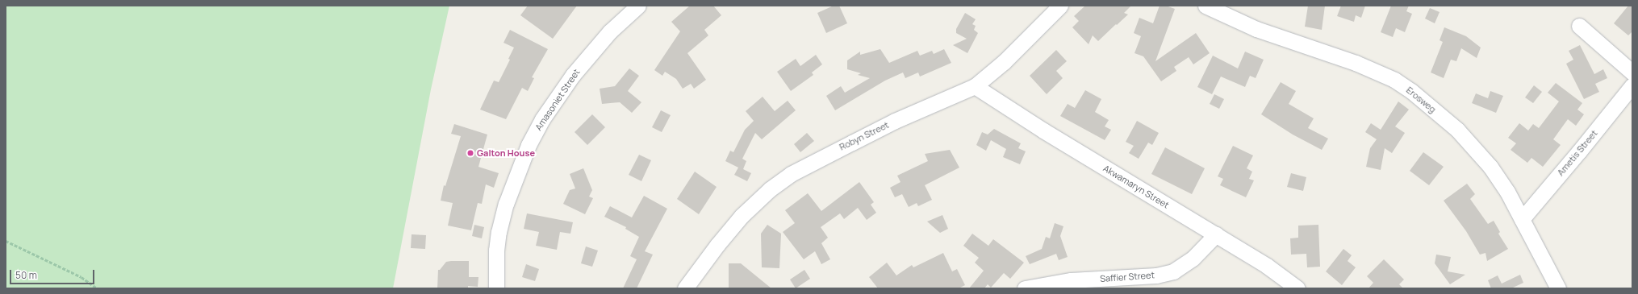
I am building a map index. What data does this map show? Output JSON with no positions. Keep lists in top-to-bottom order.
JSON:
{
  "streets": {
    "street": [
      "Amasoniet Street",
      "Erosweg",
      "Robyn Street",
      "Ametis Street",
      "Akwamaryn Street",
      "Saffier Street"
    ]
  },
  "crossings": [
    ["Erosweg", "Ametis Street"],
    ["Robyn Street", "Akwamaryn Street"],
    ["Akwamaryn Street", "Saffier Street"]
  ],
  "places": ["Galton House"],
  "scale_bar": "50 m"
}
